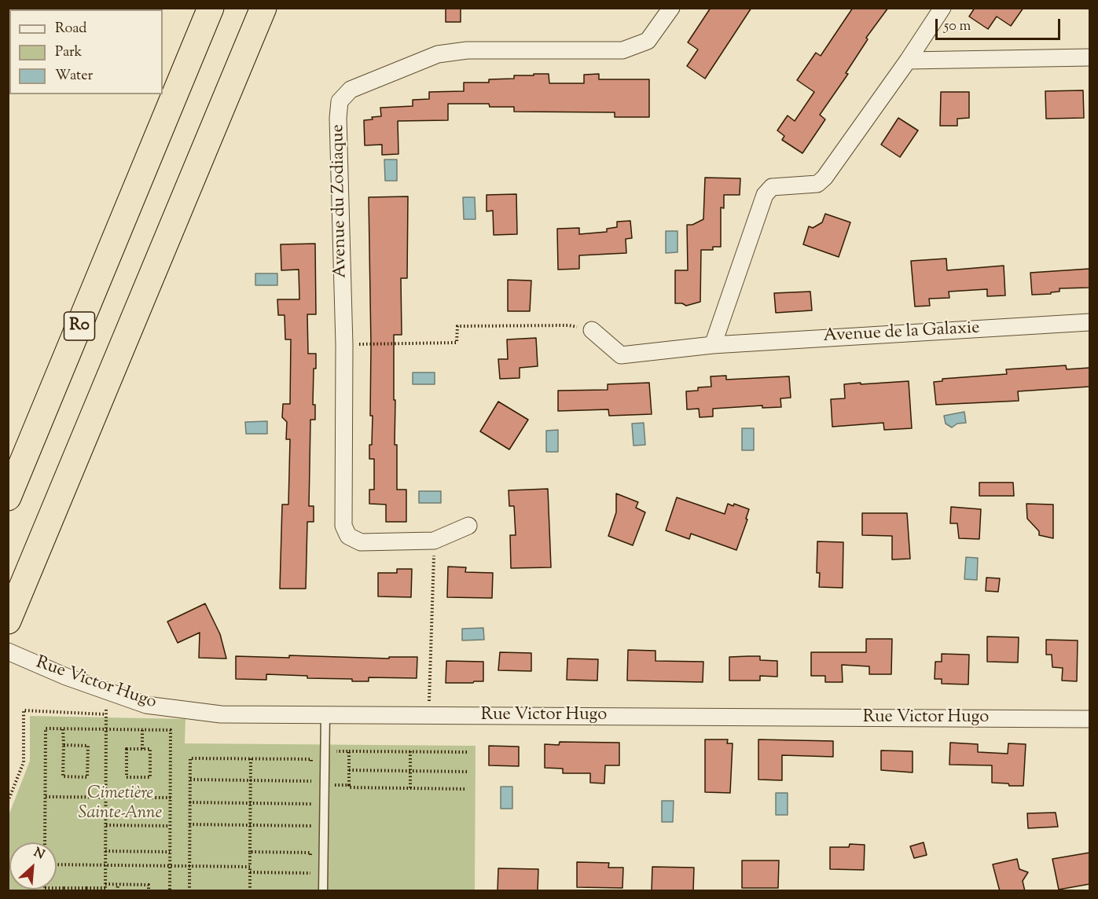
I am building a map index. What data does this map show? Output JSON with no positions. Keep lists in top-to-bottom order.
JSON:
{
  "streets": {
    "highway": ["R0"],
    "street": ["Avenue du Zodiaque", "Avenue de la Galaxie", "Rue Victor Hugo"]
  },
  "parks": ["Cimetière Sainte-Anne"],
  "legend": ["Road", "Park", "Water"],
  "scale_bar": "50 m",
  "north": "top right"
}
